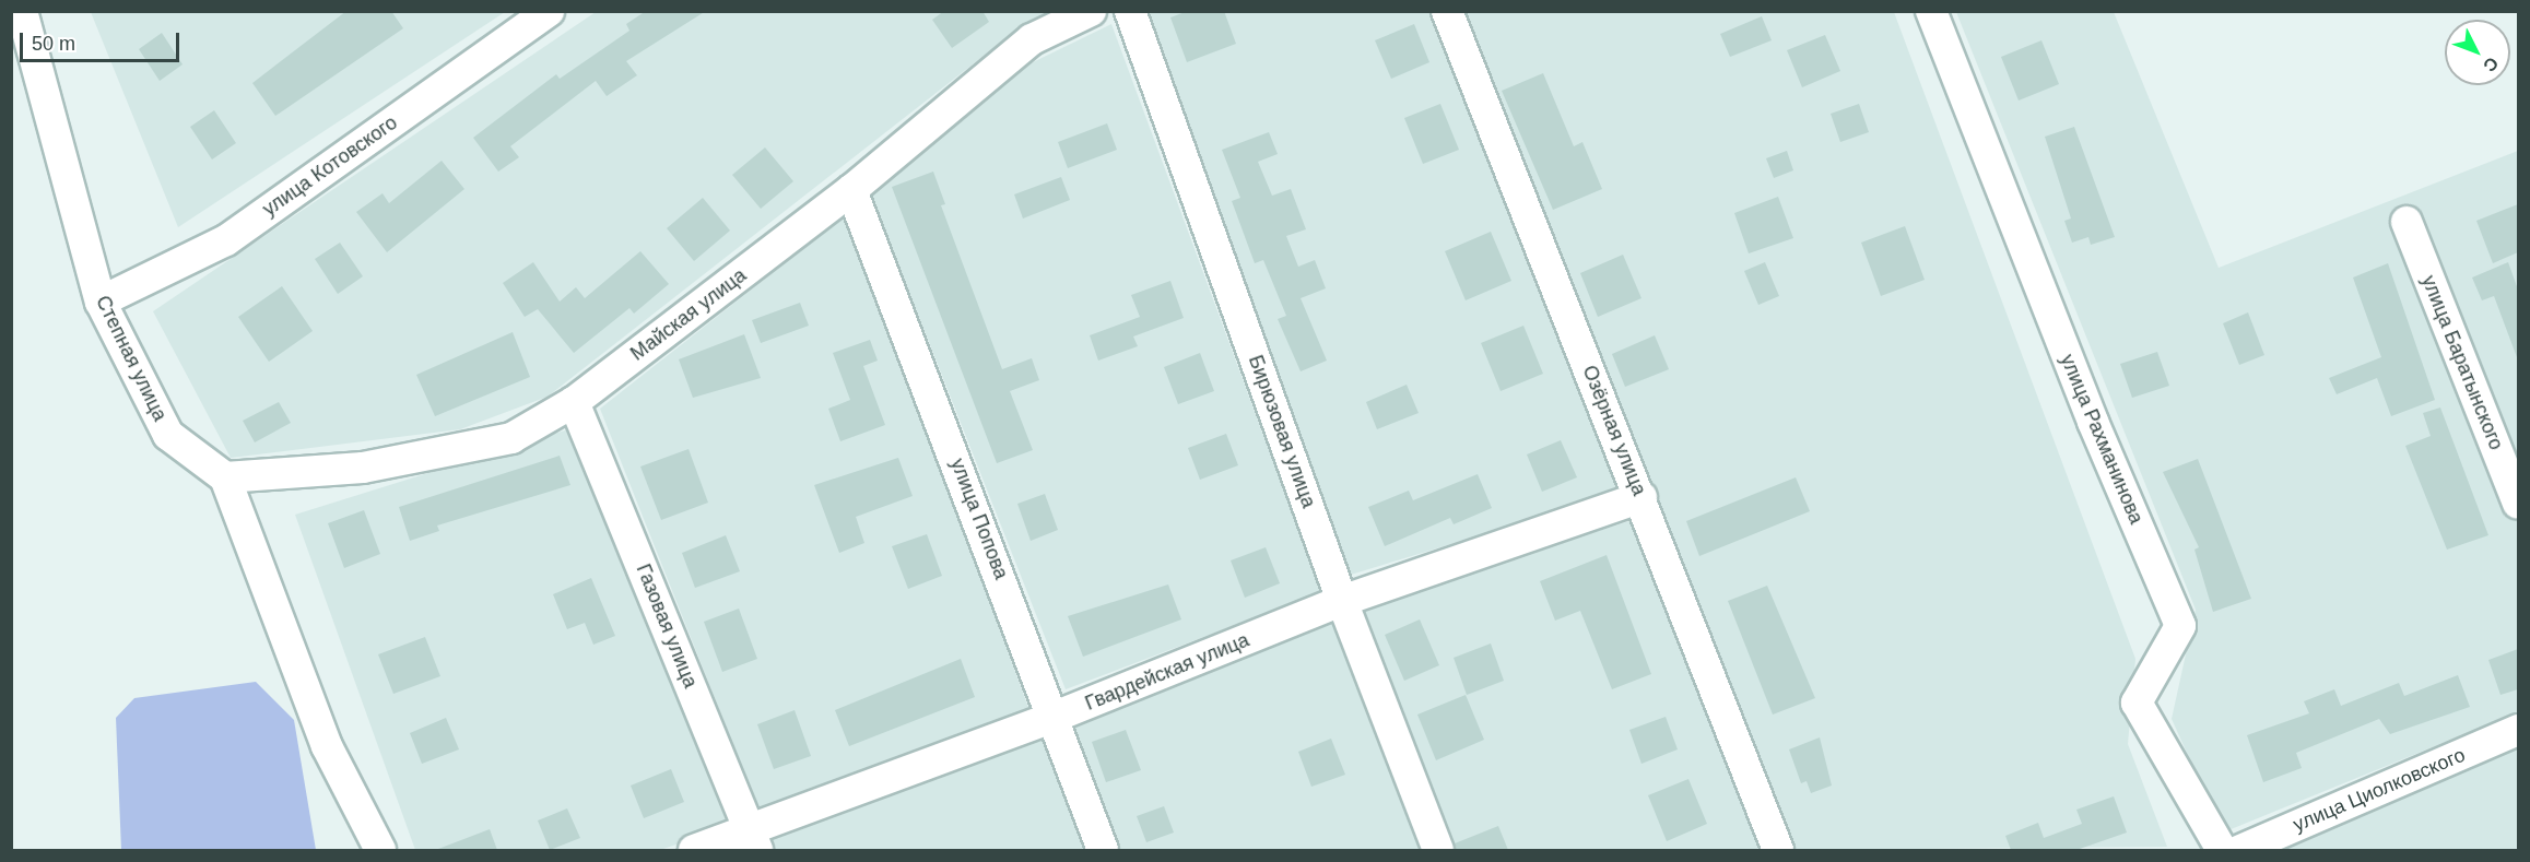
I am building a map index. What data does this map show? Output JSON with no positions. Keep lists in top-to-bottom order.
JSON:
{
  "streets": {
    "street": [
      "улица Котовского",
      "Майская улица",
      "Степная улица",
      "улица Баратынского",
      "Озёрная улица",
      "Бирюзовая улица",
      "улица Рахманинова",
      "улица Попова",
      "Газовая улица",
      "Гвардейская улица",
      "улица Циолковского"
    ]
  },
  "crossings": [
    ["улица Котовского", "Степная улица"],
    ["Майская улица", "Степная улица"],
    ["Майская улица", "улица Попова"],
    ["Майская улица", "Газовая улица"],
    ["Озёрная улица", "Гвардейская улица"],
    ["Бирюзовая улица", "Гвардейская улица"],
    ["улица Попова", "Гвардейская улица"],
    ["Газовая улица", "Гвардейская улица"]
  ],
  "scale_bar": "50 m",
  "north": "bottom right"
}
